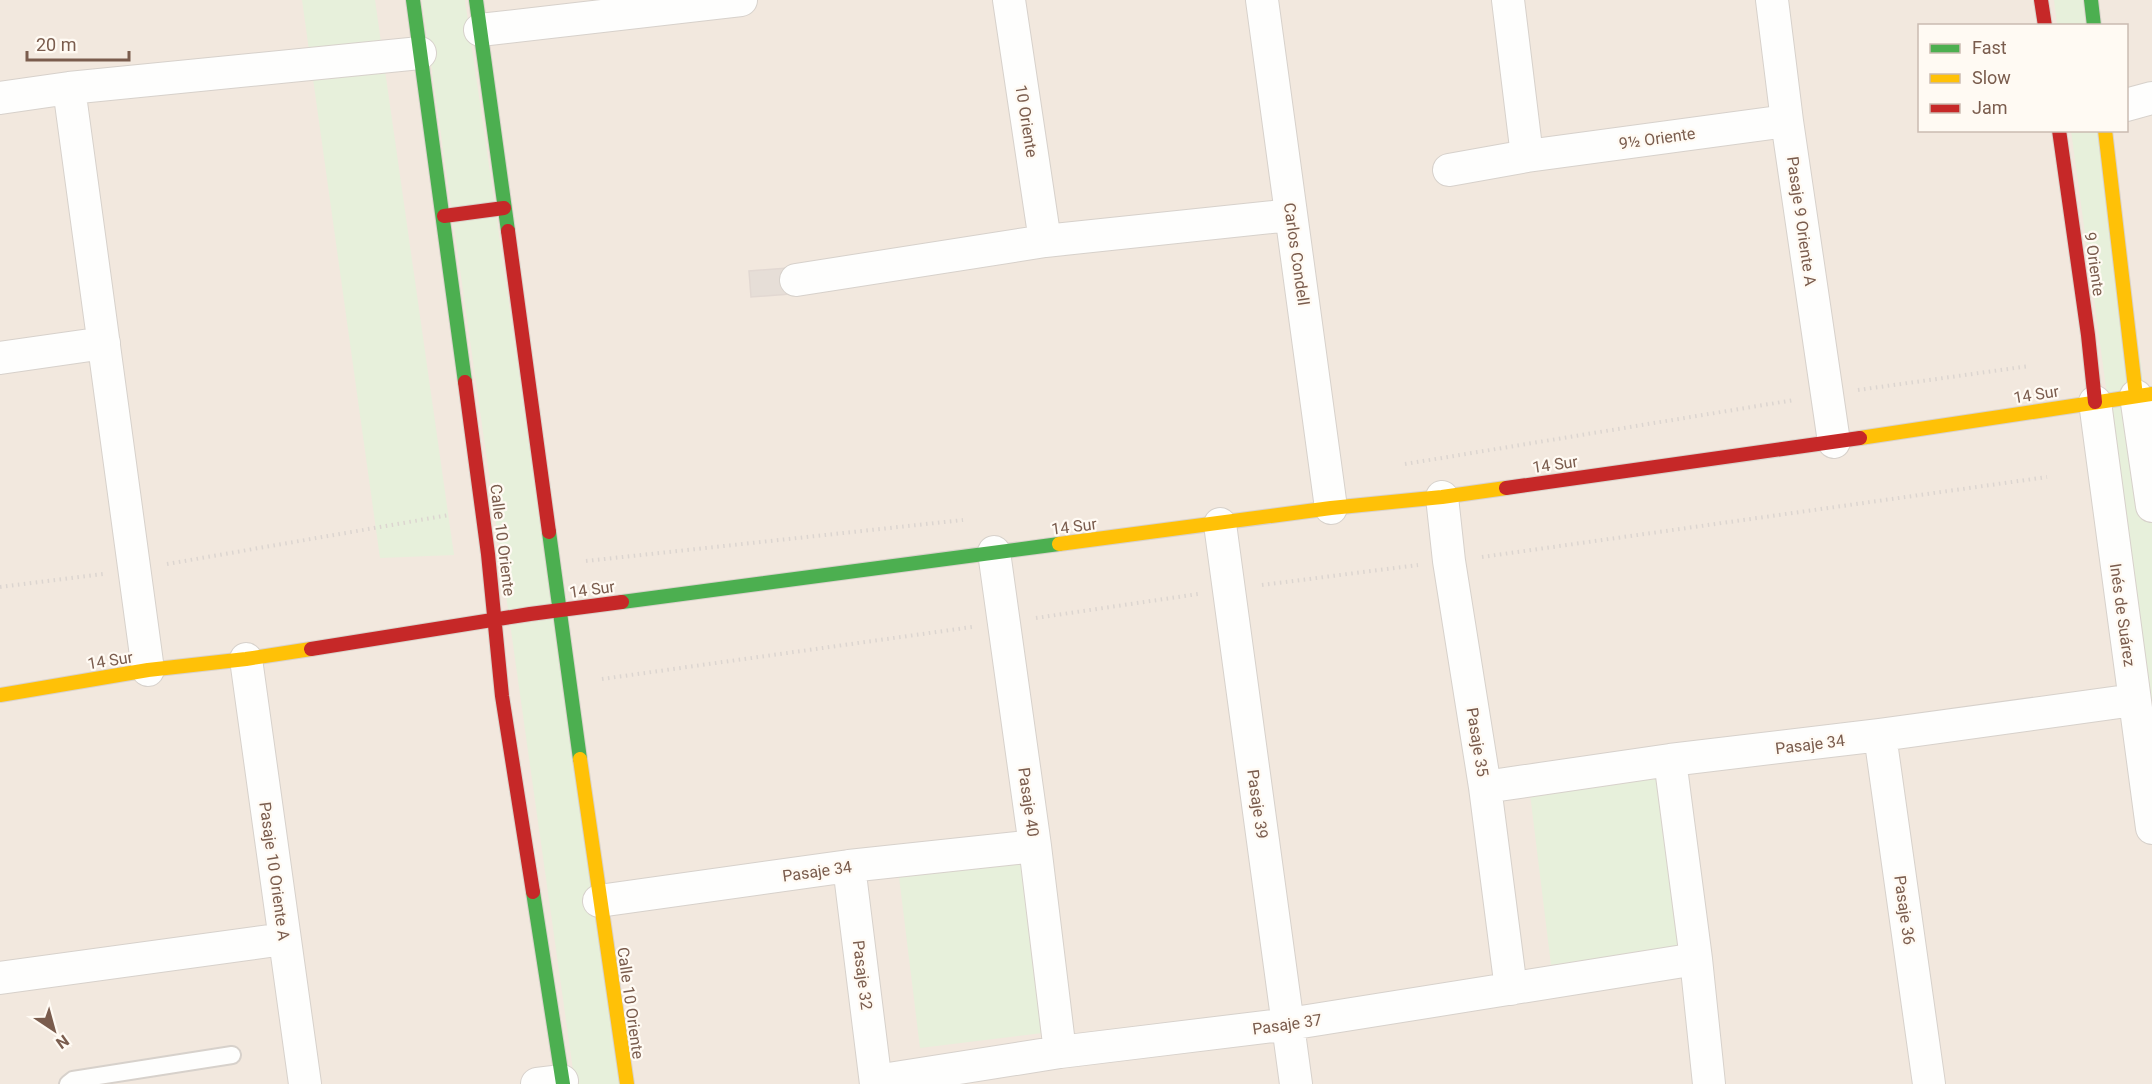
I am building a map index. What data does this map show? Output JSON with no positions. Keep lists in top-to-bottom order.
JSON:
{
  "streets": {
    "main road": ["9 Oriente", "14 Sur", "Calle 10 Oriente"],
    "street": [
      "10 Oriente",
      "9½ Oriente",
      "Pasaje 9 Oriente A",
      "Carlos Condell",
      "Inés de Suárez",
      "Pasaje 35",
      "Pasaje 34",
      "Pasaje 40",
      "Pasaje 39",
      "Pasaje 10 Oriente A",
      "Pasaje 36",
      "Pasaje 32",
      "Pasaje 37"
    ]
  },
  "crossings": [
    ["9½ Oriente", "Pasaje 9 Oriente A"],
    ["Pasaje 9 Oriente A", "14 Sur"],
    ["Carlos Condell", "14 Sur"],
    ["9 Oriente", "14 Sur"],
    ["9 Oriente", "Inés de Suárez"],
    ["14 Sur", "Calle 10 Oriente"],
    ["14 Sur", "Inés de Suárez"],
    ["14 Sur", "Pasaje 35"],
    ["14 Sur", "Pasaje 40"],
    ["14 Sur", "Pasaje 39"],
    ["14 Sur", "Pasaje 10 Oriente A"],
    ["Calle 10 Oriente", "Pasaje 34"],
    ["Inés de Suárez", "Pasaje 34"],
    ["Pasaje 35", "Pasaje 34"],
    ["Pasaje 35", "Pasaje 37"],
    ["Pasaje 34", "Pasaje 40"],
    ["Pasaje 34", "Pasaje 36"],
    ["Pasaje 34", "Pasaje 32"],
    ["Pasaje 40", "Pasaje 37"],
    ["Pasaje 39", "Pasaje 37"],
    ["Pasaje 32", "Pasaje 37"]
  ],
  "legend": ["Fast", "Slow", "Jam"],
  "scale_bar": "20 m",
  "north": "bottom right"
}
